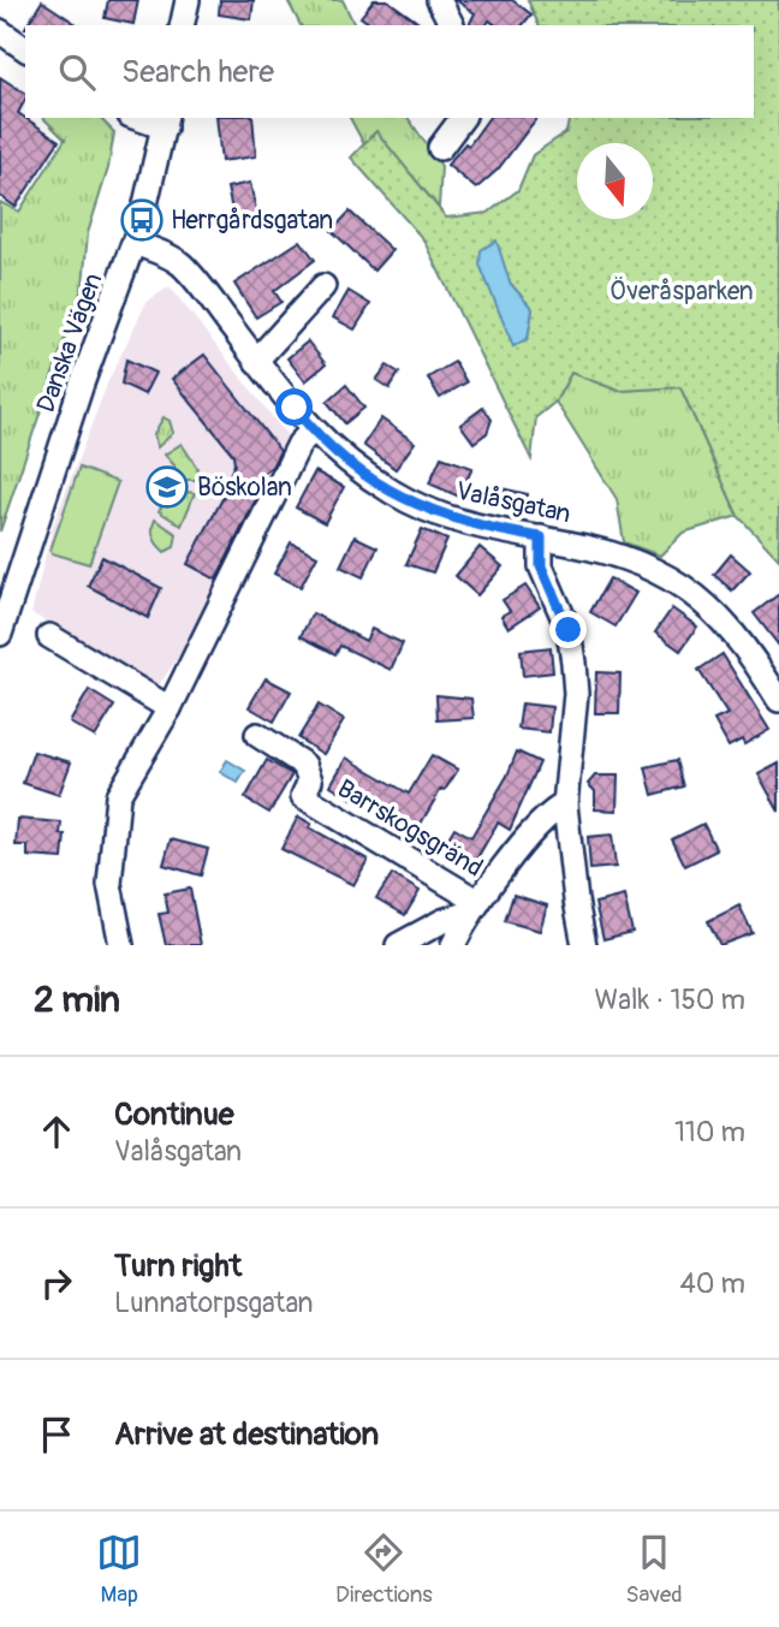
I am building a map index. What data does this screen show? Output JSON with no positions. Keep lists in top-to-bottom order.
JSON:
{
  "streets": {
    "street": ["Danska Vägen", "Valåsgatan", "Barrskogsgränd"]
  },
  "crossings": [
    ["Danska Vägen", "Valåsgatan"]
  ],
  "parks": ["Överåsparken"],
  "places": {
    "bus stop": ["Herrgårdsgatan"],
    "school or university": ["Böskolan"]
  },
  "north": "bottom",
  "page": {
    "search": "Search here",
    "heading": ["2 min", "Walk · 150 m"],
    "list": [
      ["Continue", "Valåsgatan", "110 m"],
      ["Turn right", "Lunnatorpsgatan", "40 m"],
      "Arrive at destination"
    ],
    "nav": ["Map", "Directions", "Saved"]
  }
}
